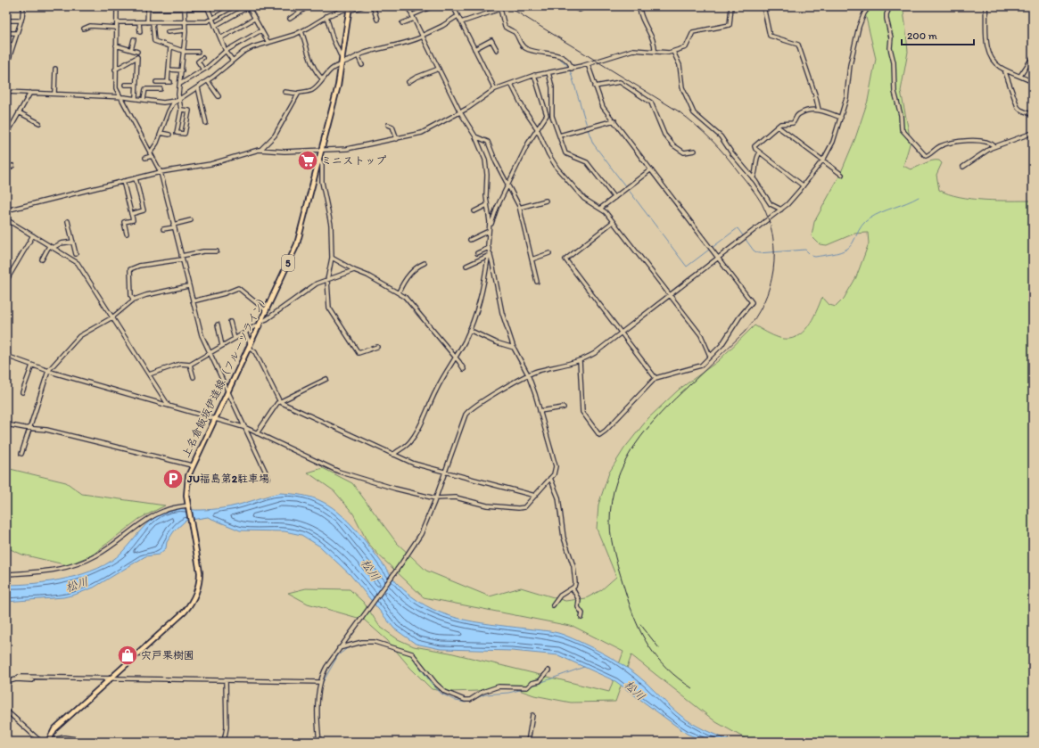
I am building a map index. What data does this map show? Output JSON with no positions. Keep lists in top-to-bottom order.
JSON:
{
  "streets": {
    "main road": ["5", "上名倉飯坂伊達線（フルーツライン）"]
  },
  "water": ["松川"],
  "places": {
    "supermarket": ["ミニストップ"],
    "parking": ["JU福島第2駐車場"],
    "shop": ["宍戸果樹園"]
  },
  "scale_bar": "200 m"
}
